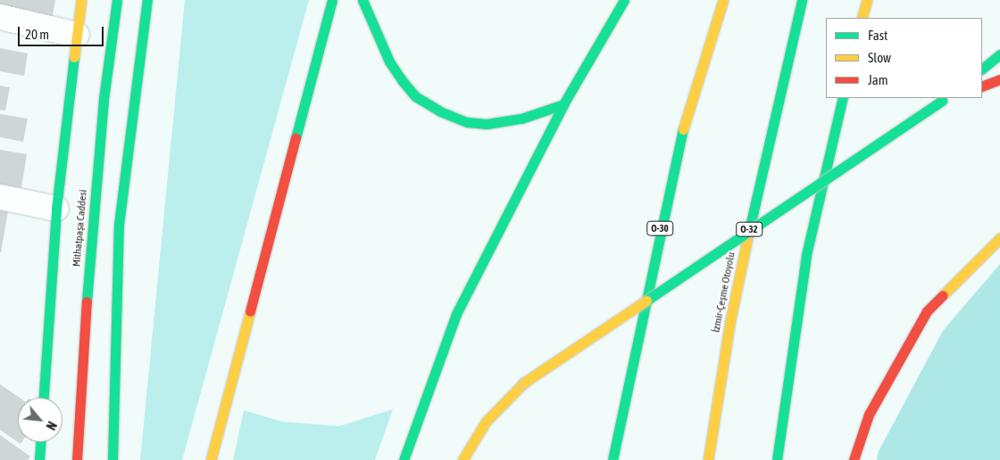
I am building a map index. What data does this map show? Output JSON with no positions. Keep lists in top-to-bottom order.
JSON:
{
  "streets": {
    "main road": [
      "Mithatpaşa Caddesi",
      "O-30",
      "O-32",
      "İzmir-Çeşme Otoyolu"
    ]
  },
  "legend": ["Fast", "Slow", "Jam"],
  "scale_bar": "20 m",
  "north": "bottom right"
}
